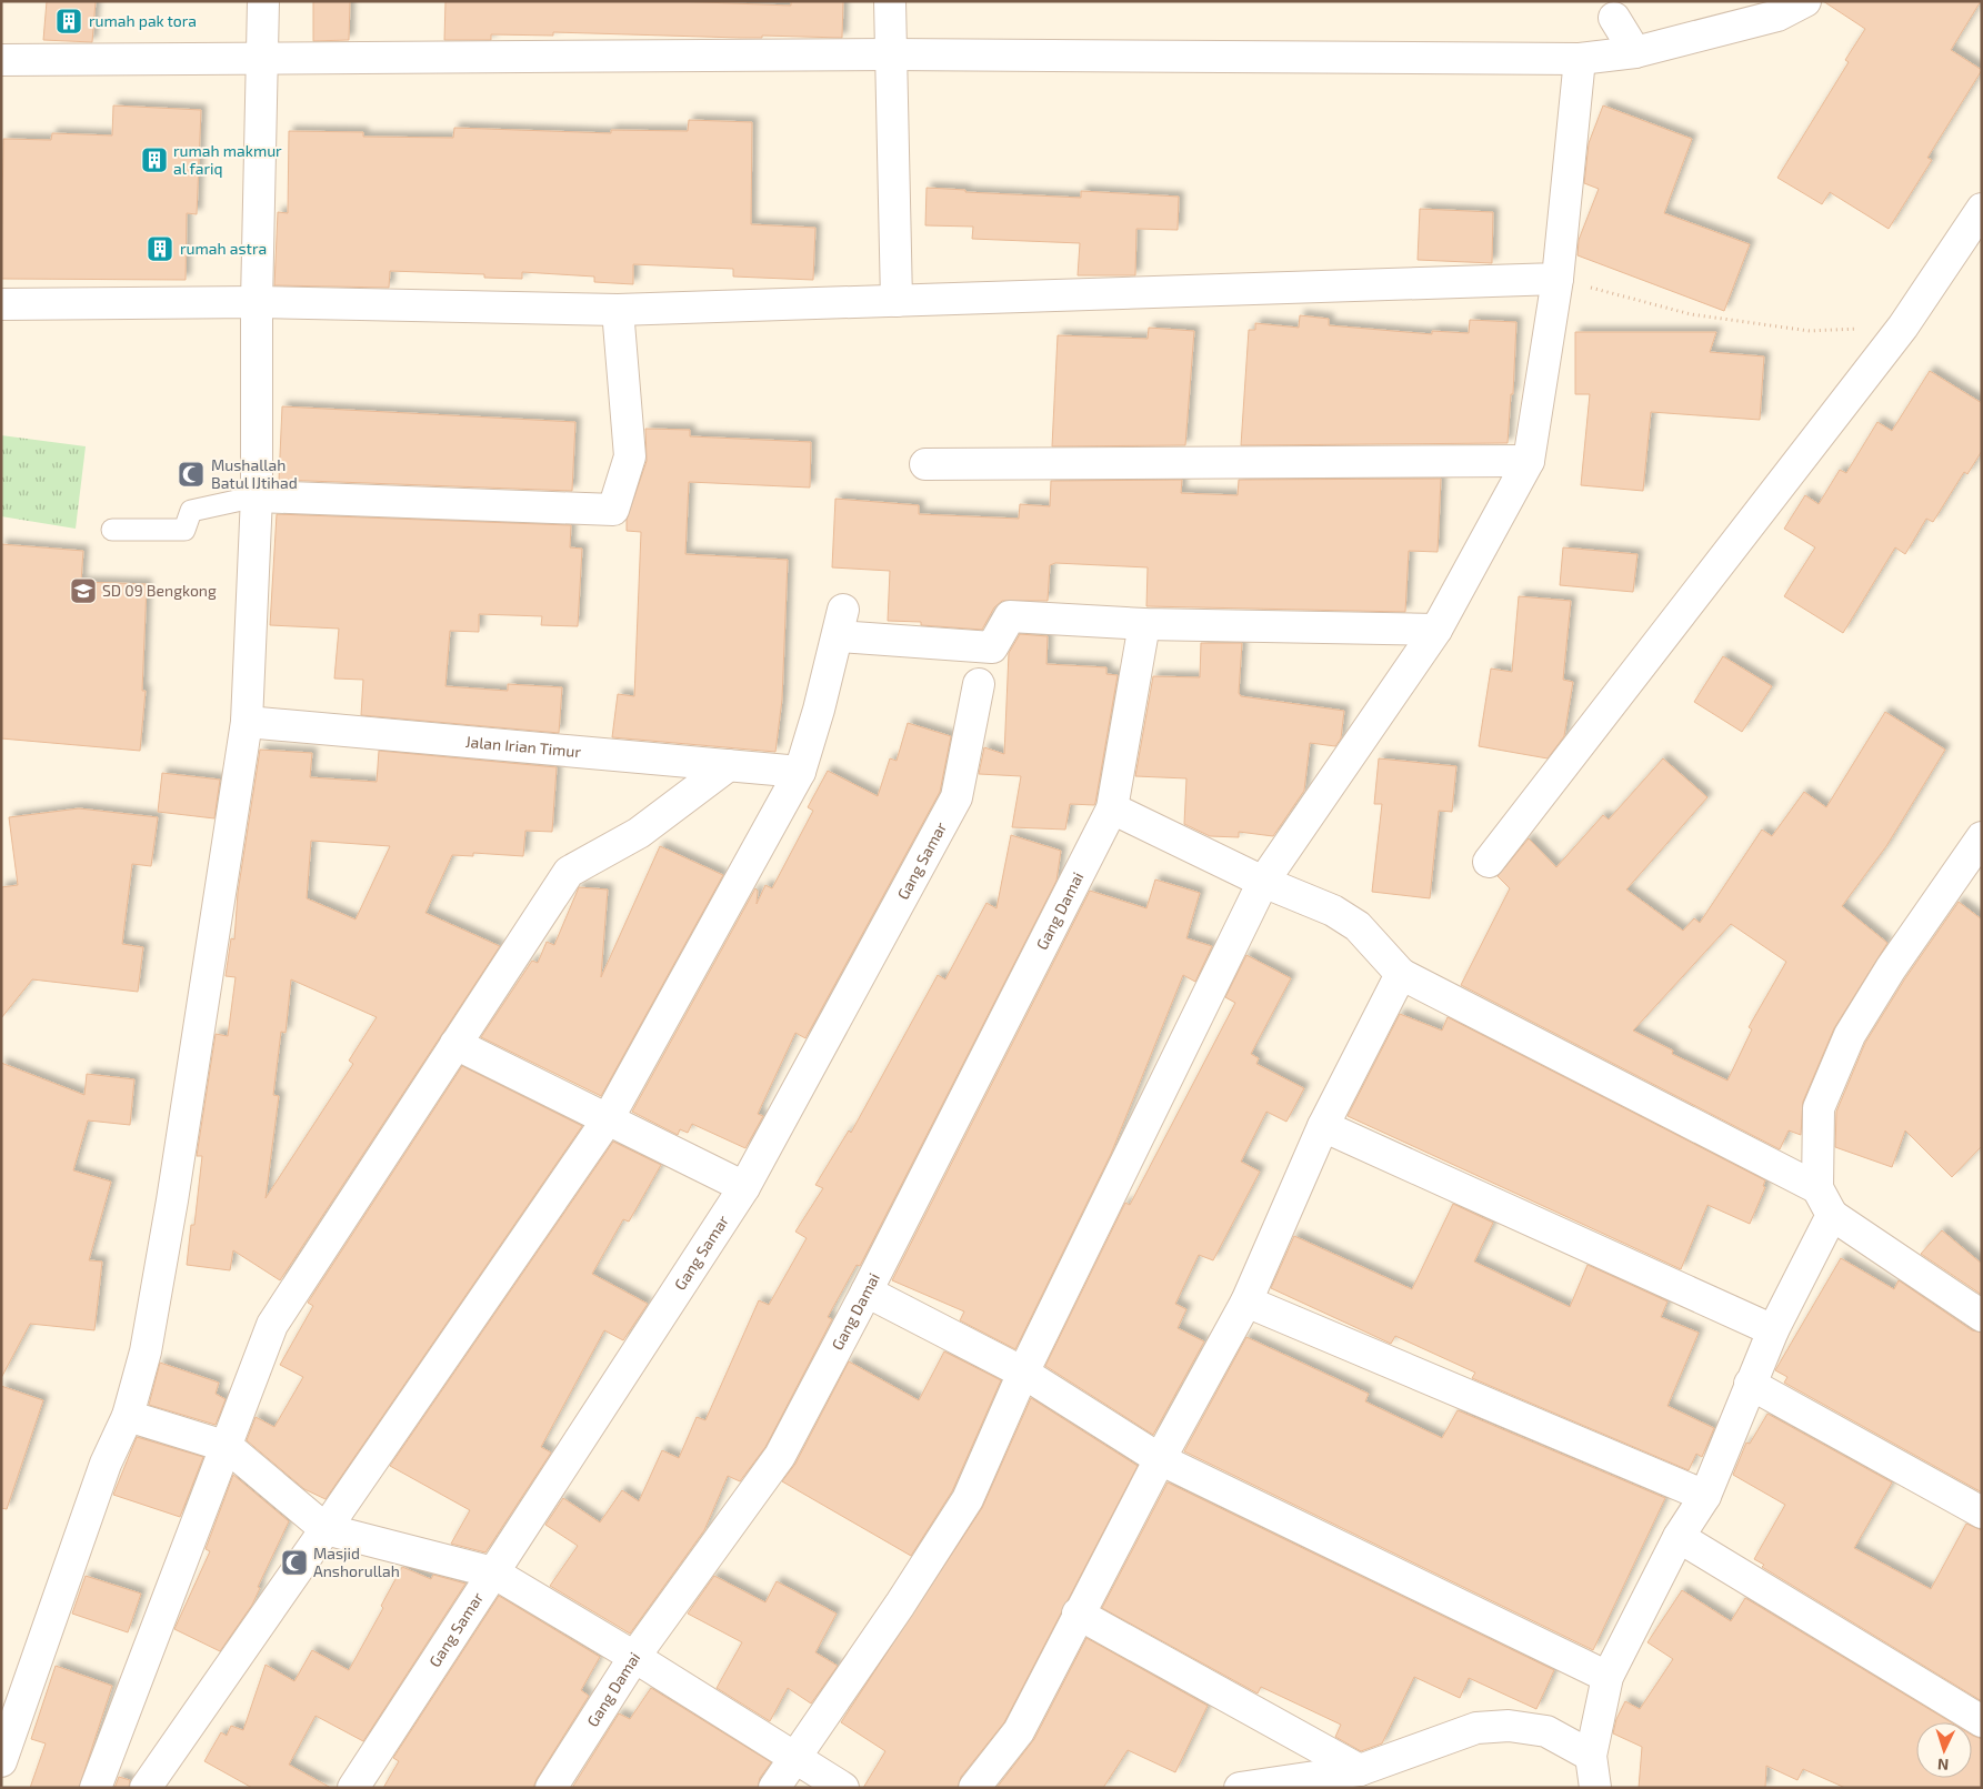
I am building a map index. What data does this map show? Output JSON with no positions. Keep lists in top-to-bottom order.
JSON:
{
  "streets": {
    "street": ["Jalan Irian Timur", "Gang Samar", "Gang Damai"]
  },
  "places": {
    "building": ["rumah pak tora", "rumah makmur al fariq", "rumah astra"],
    "mosque": ["Mushallah Batul IJtihad", "Masjid Anshorullah"],
    "school or university": ["SD 09 Bengkong"]
  },
  "north": "bottom"
}
